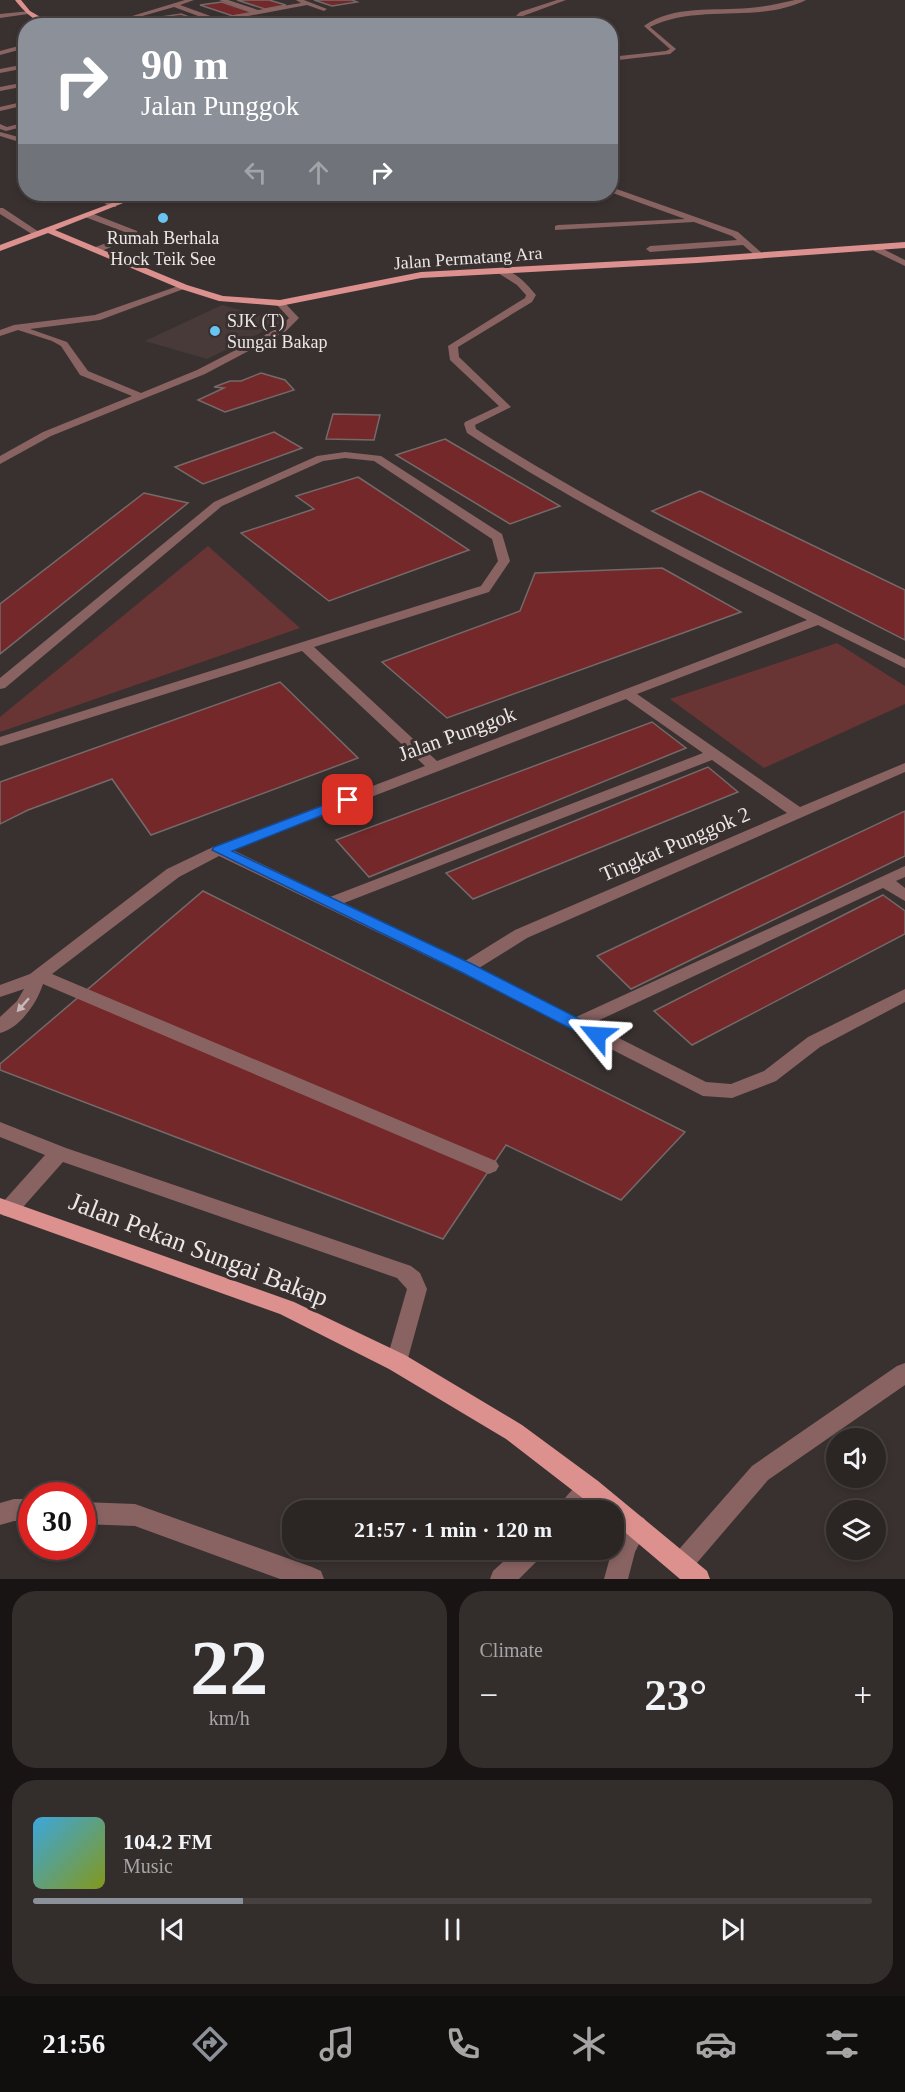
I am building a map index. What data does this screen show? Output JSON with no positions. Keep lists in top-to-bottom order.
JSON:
{
  "streets": {
    "main road": ["Jalan Permatang Ara", "Jalan Pekan Sungai Bakap"],
    "street": ["Jalan Punggok", "Tingkat Punggok 2"]
  },
  "places": ["Rumah Berhala Hock Teik See", "SJK (T) Sungai Bakap"],
  "page": {
    "turn": ["90 m", "Jalan Punggok"],
    "limit": "30",
    "trip": "21:57 · 1 min · 120 m",
    "tile": [
      ["22", "km/h"],
      "Climate"
    ],
    "heat": ["−", "23°", "+"],
    "song": ["104.2 FM", "Music"],
    "tabs": "21:56"
  }
}
